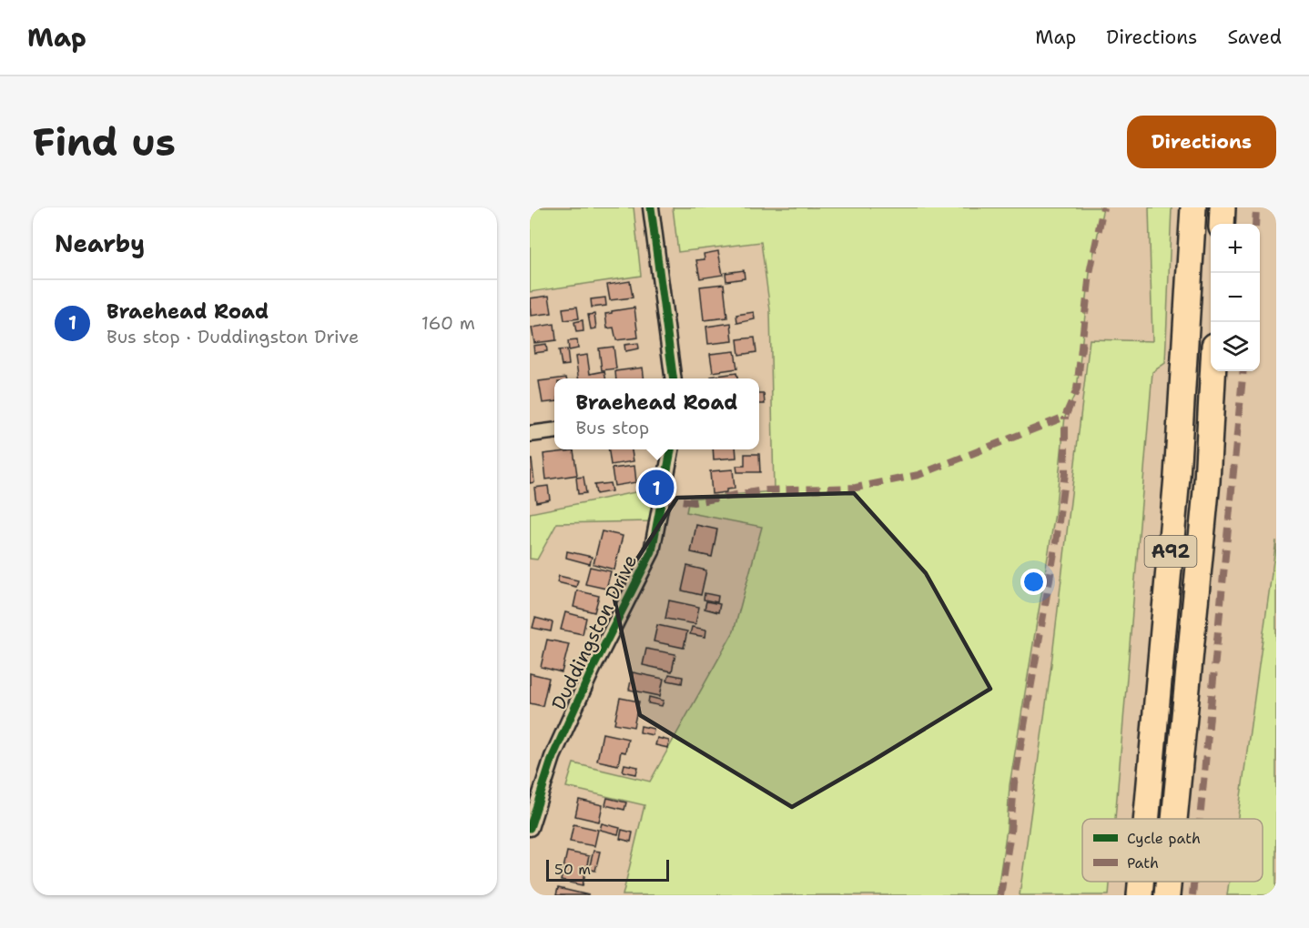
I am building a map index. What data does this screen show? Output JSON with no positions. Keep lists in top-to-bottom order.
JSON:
{
  "streets": {
    "highway": ["A92"],
    "street": ["Duddingston Drive"]
  },
  "legend": ["Cycle path", "Path"],
  "scale_bar": "50 m",
  "page": {
    "header": "Map",
    "nav": ["Map", "Directions", "Saved"],
    "buttons": "Directions",
    "title": "Find us",
    "heading": "Nearby",
    "map_buttons": ["+", "−"],
    "list": [
      {
        "mark": "1",
        "name": "Braehead Road",
        "note": "Bus stop · Duddingston Drive",
        "value": "160 m"
      }
    ],
    "popup": ["Braehead Road", "Bus stop"],
    "pins": "1",
    "scale": "50 m"
  }
}
